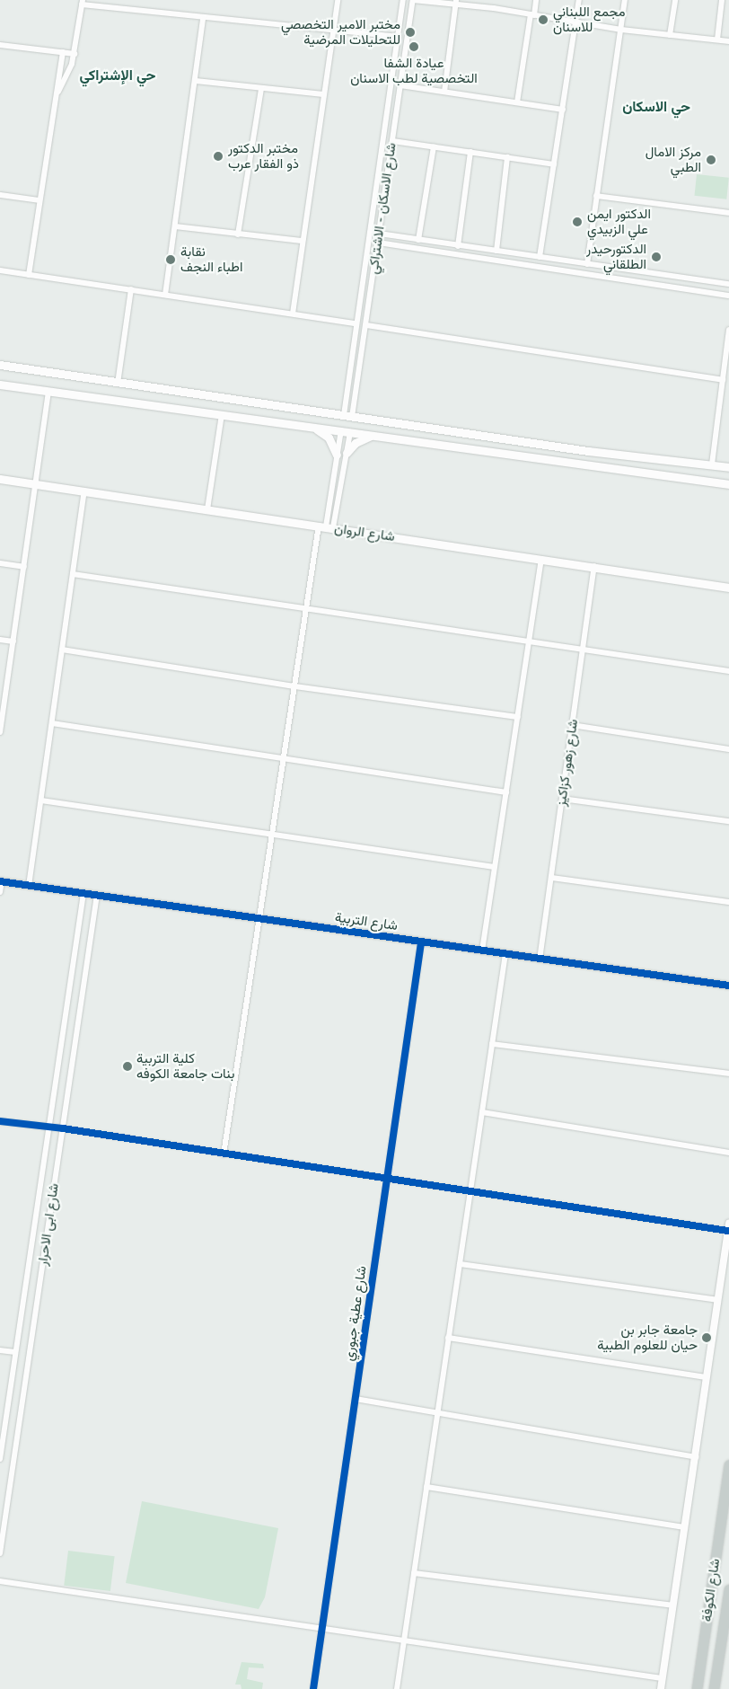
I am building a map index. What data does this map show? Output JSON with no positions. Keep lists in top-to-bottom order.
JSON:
{
  "streets": {
    "highway": ["شارع الكوفة"],
    "main road": ["شارع الروان"],
    "street": [
      "شارع الاسكان - الاشتراكي",
      "شارع زهور كزاكيز",
      "شارع التربية",
      "شارع ابی الاحرار",
      "شارع عطية جبوري"
    ]
  },
  "crossings": [
    ["شارع الروان", "شارع زهور كزاكيز"],
    ["شارع زهور كزاكيز", "شارع التربية"],
    ["شارع التربية", "شارع ابی الاحرار"],
    ["شارع التربية", "شارع عطية جبوري"]
  ],
  "districts": ["حي الإشتراكي", "حي الاسكان"],
  "places": [
    "مجمع اللبناني للاسنان",
    "مختبر الامير التخصصي للتحليلات المرضية",
    "عيادة الشفا التخصصية لطب الاسنان",
    "مختبر الدكتور ذو الفقار عرب",
    "مركز الامال الطبي",
    "الدكتور ايمن علي الزبيدي",
    "الدكتورحيدر الطلقاني",
    "نقابة اطباء النجف",
    "كلية التربية بنات جامعة الكوفه",
    "جامعة جابر بن حيان للعلوم الطبية"
  ]
}
